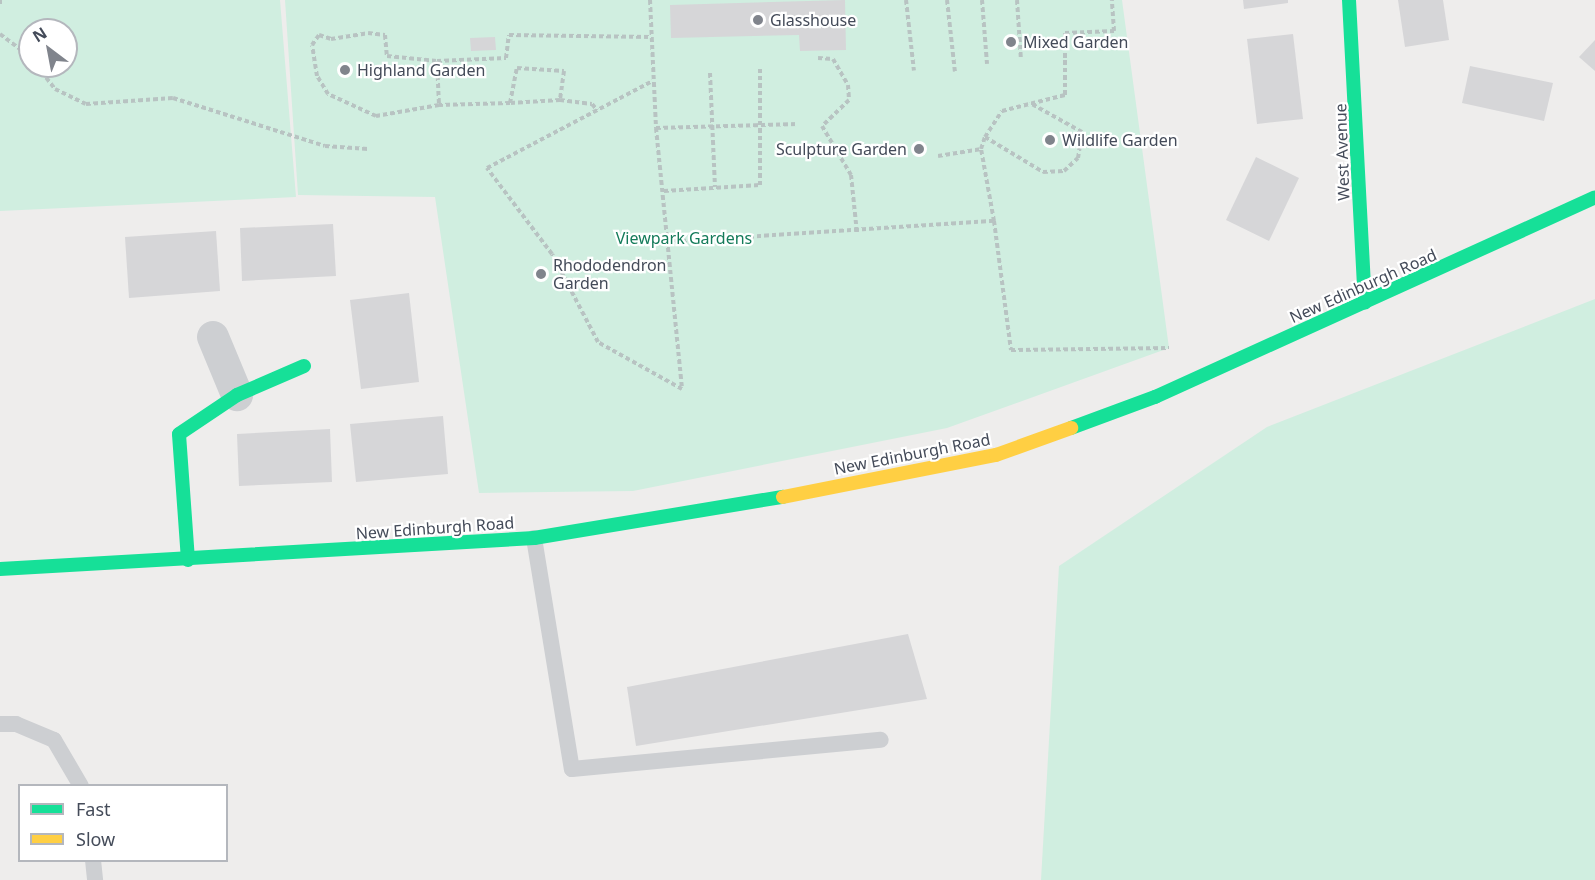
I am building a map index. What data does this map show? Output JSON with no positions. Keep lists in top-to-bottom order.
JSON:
{
  "streets": {
    "main road": ["West Avenue", "New Edinburgh Road"]
  },
  "crossings": [
    ["West Avenue", "New Edinburgh Road"]
  ],
  "parks": ["Viewpark Gardens"],
  "places": [
    "Glasshouse",
    "Mixed Garden",
    "Highland Garden",
    "Wildlife Garden",
    "Sculpture Garden",
    "Rhododendron Garden"
  ],
  "legend": ["Fast", "Slow"],
  "north": "top left"
}
